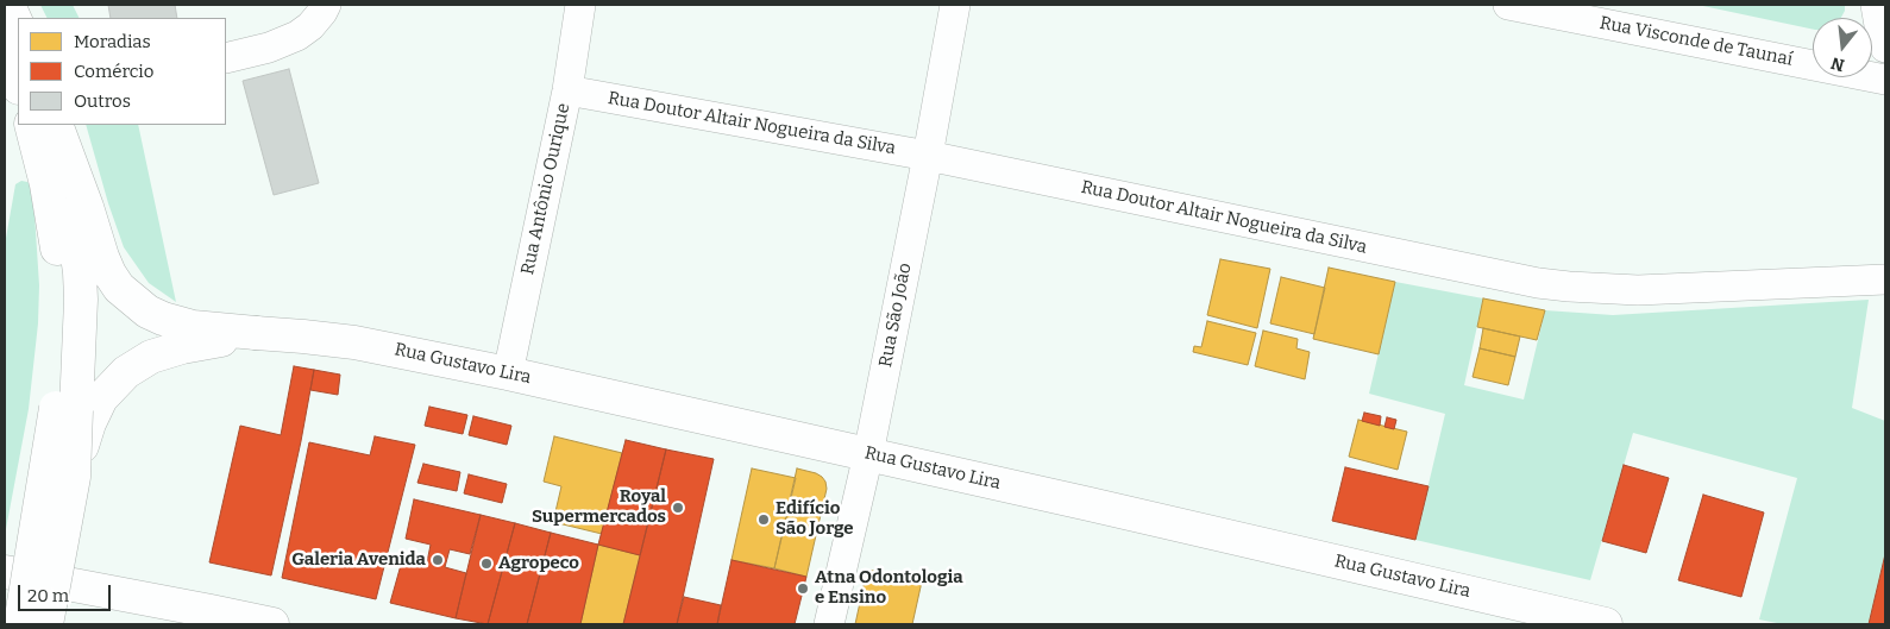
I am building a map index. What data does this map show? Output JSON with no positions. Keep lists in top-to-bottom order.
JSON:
{
  "streets": {
    "main road": ["Rua Gustavo Lira"],
    "street": [
      "Rua Visconde de Taunaí",
      "Rua Doutor Altair Nogueira da Silva",
      "Rua Antônio Ourique",
      "Rua São João"
    ]
  },
  "crossings": [
    ["Rua Doutor Altair Nogueira da Silva", "Rua Antônio Ourique"],
    ["Rua Doutor Altair Nogueira da Silva", "Rua São João"],
    ["Rua Antônio Ourique", "Rua Gustavo Lira"],
    ["Rua São João", "Rua Gustavo Lira"]
  ],
  "places": [
    "Royal Supermercados",
    "Edifício São Jorge",
    "Galeria Avenida",
    "Agropeco",
    "Atna Odontologia e Ensino"
  ],
  "legend": ["Moradias", "Comércio", "Outros"],
  "scale_bar": "20 m",
  "north": "bottom"
}
